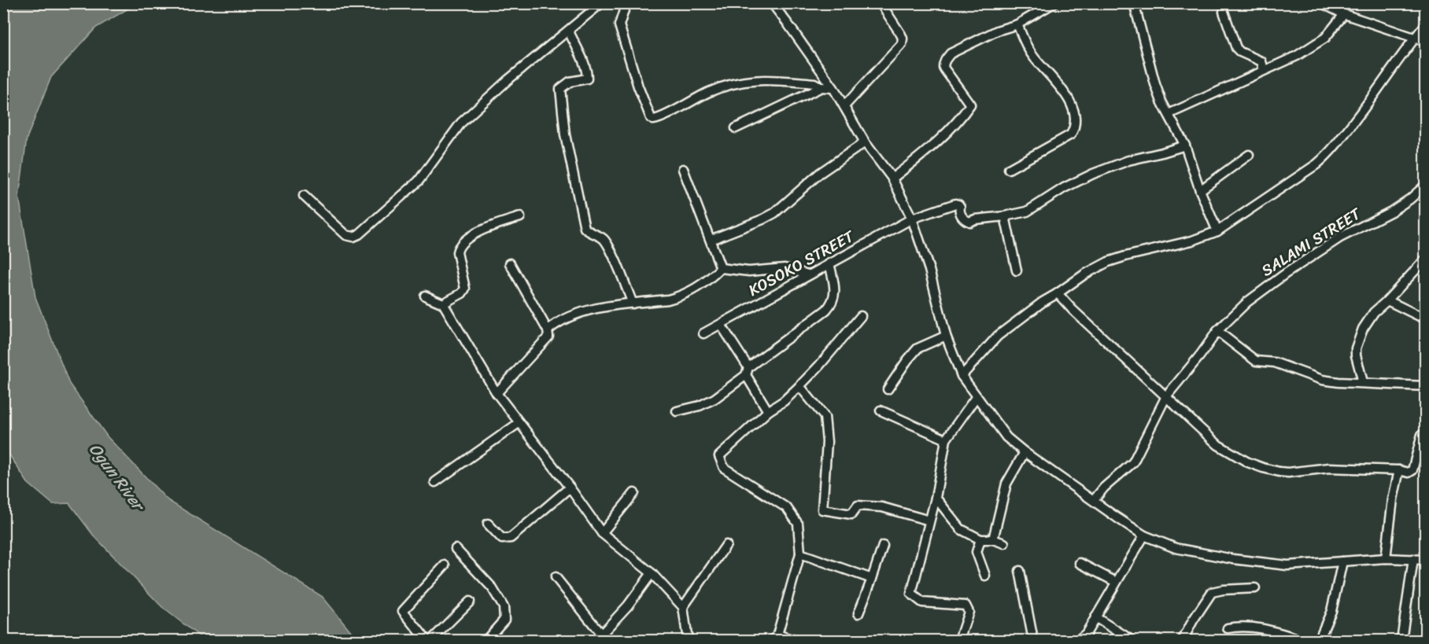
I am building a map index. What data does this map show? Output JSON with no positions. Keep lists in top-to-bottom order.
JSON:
{
  "streets": {
    "street": ["SALAMI STREET", "KOSOKO STREET"]
  },
  "water": ["Ogun River"]
}
